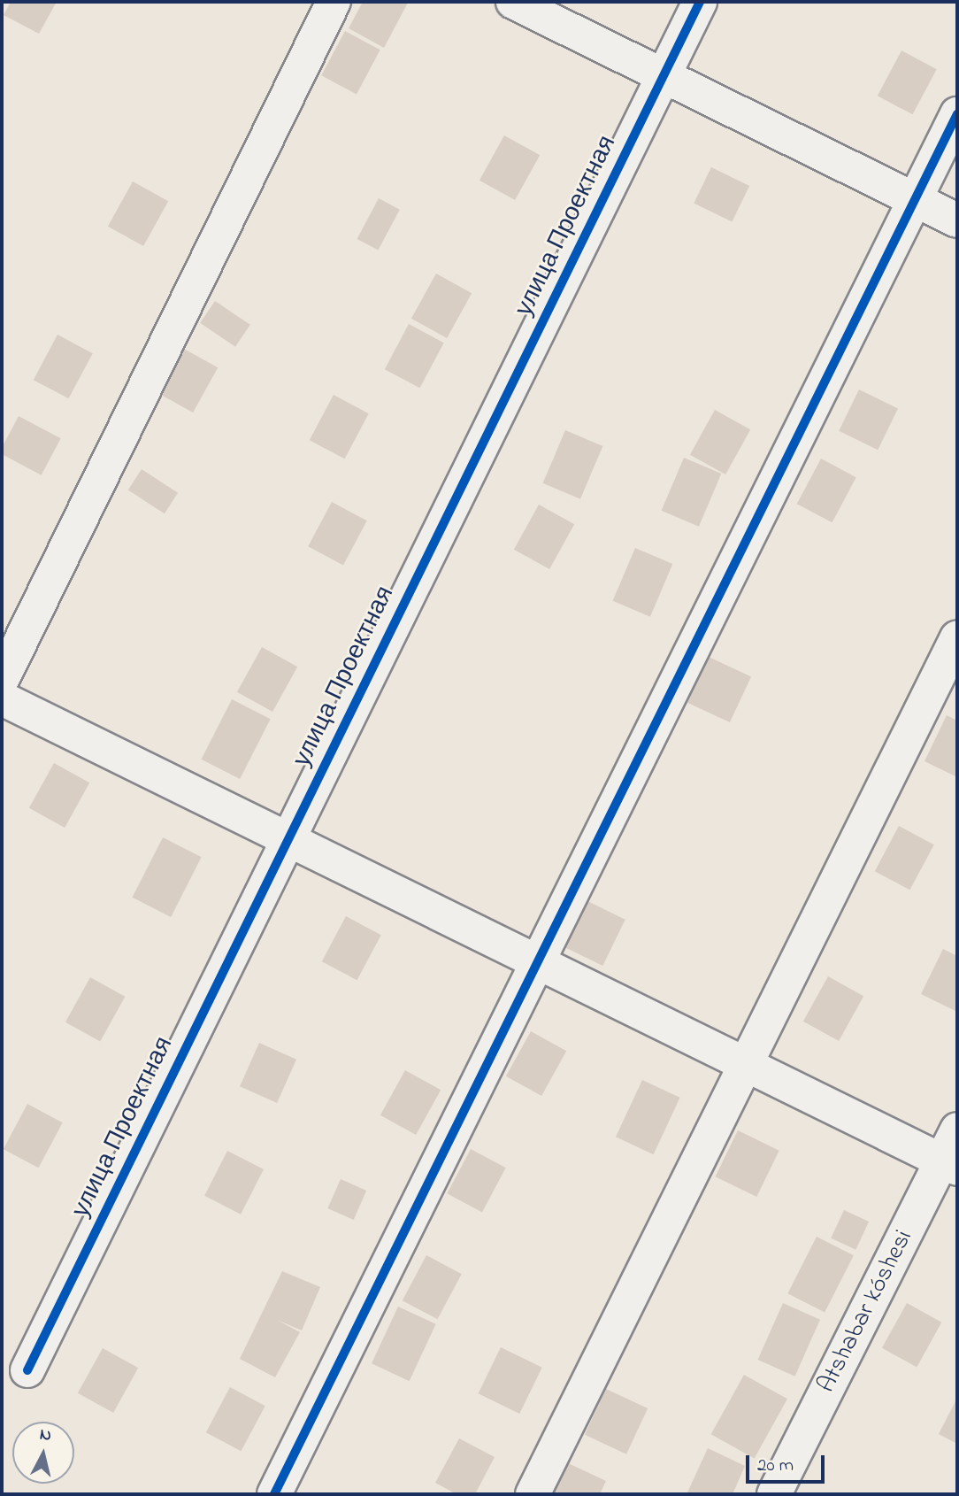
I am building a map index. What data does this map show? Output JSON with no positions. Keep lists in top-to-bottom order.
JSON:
{
  "streets": {
    "street": ["улица Проектная", "Atshabar kóshesi"]
  },
  "scale_bar": "20 m",
  "north": "top"
}
